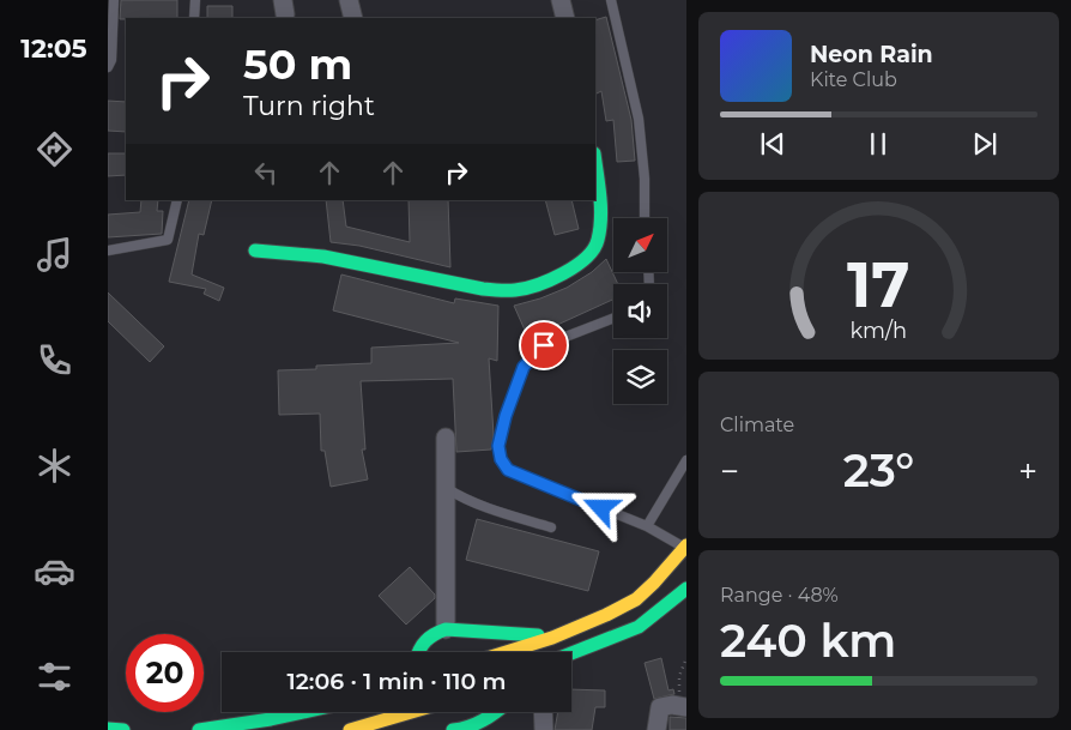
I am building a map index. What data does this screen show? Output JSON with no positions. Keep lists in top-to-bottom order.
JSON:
{
  "north": "top right",
  "page": {
    "tabs": "12:05",
    "turn": ["50 m", "Turn right"],
    "song": ["Neon Rain", "Kite Club"],
    "tile": [
      "Climate",
      ["Range · 48%", "240 km"]
    ],
    "heat": ["−", "23°", "+"],
    "limit": "20",
    "trip": "12:06 · 1 min · 110 m",
    "gauge": ["17", "km/h"]
  }
}
